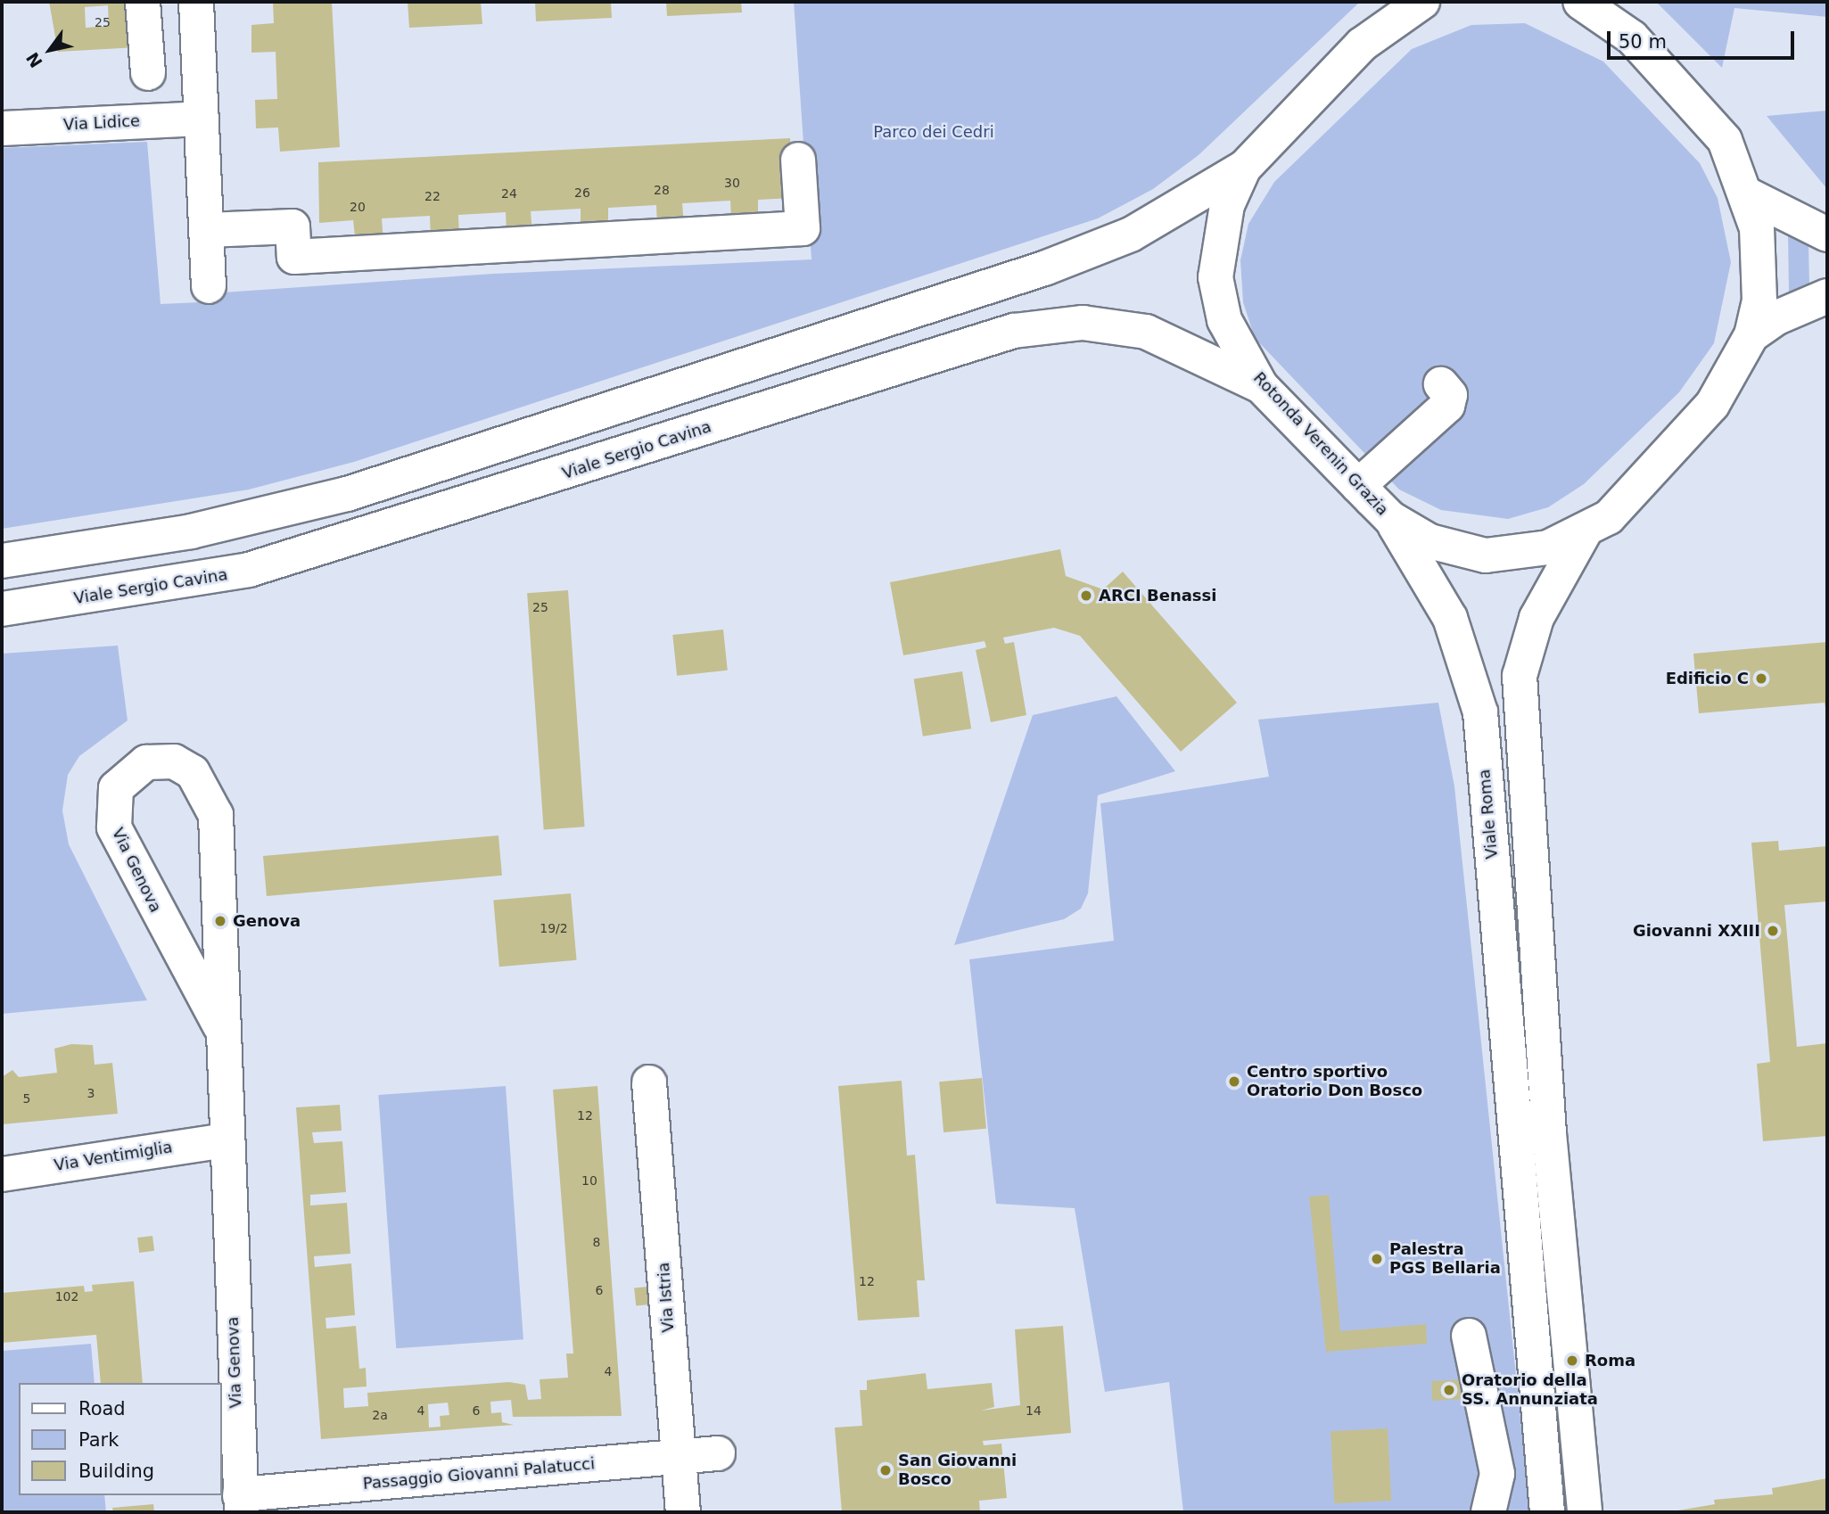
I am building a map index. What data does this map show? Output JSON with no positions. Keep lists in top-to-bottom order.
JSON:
{
  "streets": {
    "main road": [
      "Via Lidice",
      "Rotonda Verenin Grazia",
      "Viale Sergio Cavina",
      "Viale Roma",
      "Via Genova",
      "Via Ventimiglia",
      "Via Istria",
      "Passaggio Giovanni Palatucci"
    ]
  },
  "crossings": [
    ["Rotonda Verenin Grazia", "Viale Sergio Cavina"],
    ["Rotonda Verenin Grazia", "Viale Roma"],
    ["Via Genova", "Via Ventimiglia"],
    ["Via Genova", "Passaggio Giovanni Palatucci"],
    ["Via Istria", "Passaggio Giovanni Palatucci"]
  ],
  "parks": ["Parco dei Cedri"],
  "places": [
    "ARCI Benassi",
    "Edificio C",
    "Genova",
    "Giovanni XXIII",
    "Centro sportivo Oratorio Don Bosco",
    "Palestra PGS Bellaria",
    "Roma",
    "Oratorio della SS. Annunziata",
    "San Giovanni Bosco"
  ],
  "house_numbers": [
    "25",
    "30",
    "28",
    "26",
    "24",
    "22",
    "20",
    "25",
    "19/2",
    "3",
    "5",
    "12",
    "10",
    "8",
    "12",
    "6",
    "102",
    "4",
    "4",
    "6",
    "14",
    "2a"
  ],
  "legend": ["Road", "Park", "Building"],
  "scale_bar": "50 m",
  "north": "bottom left"
}
